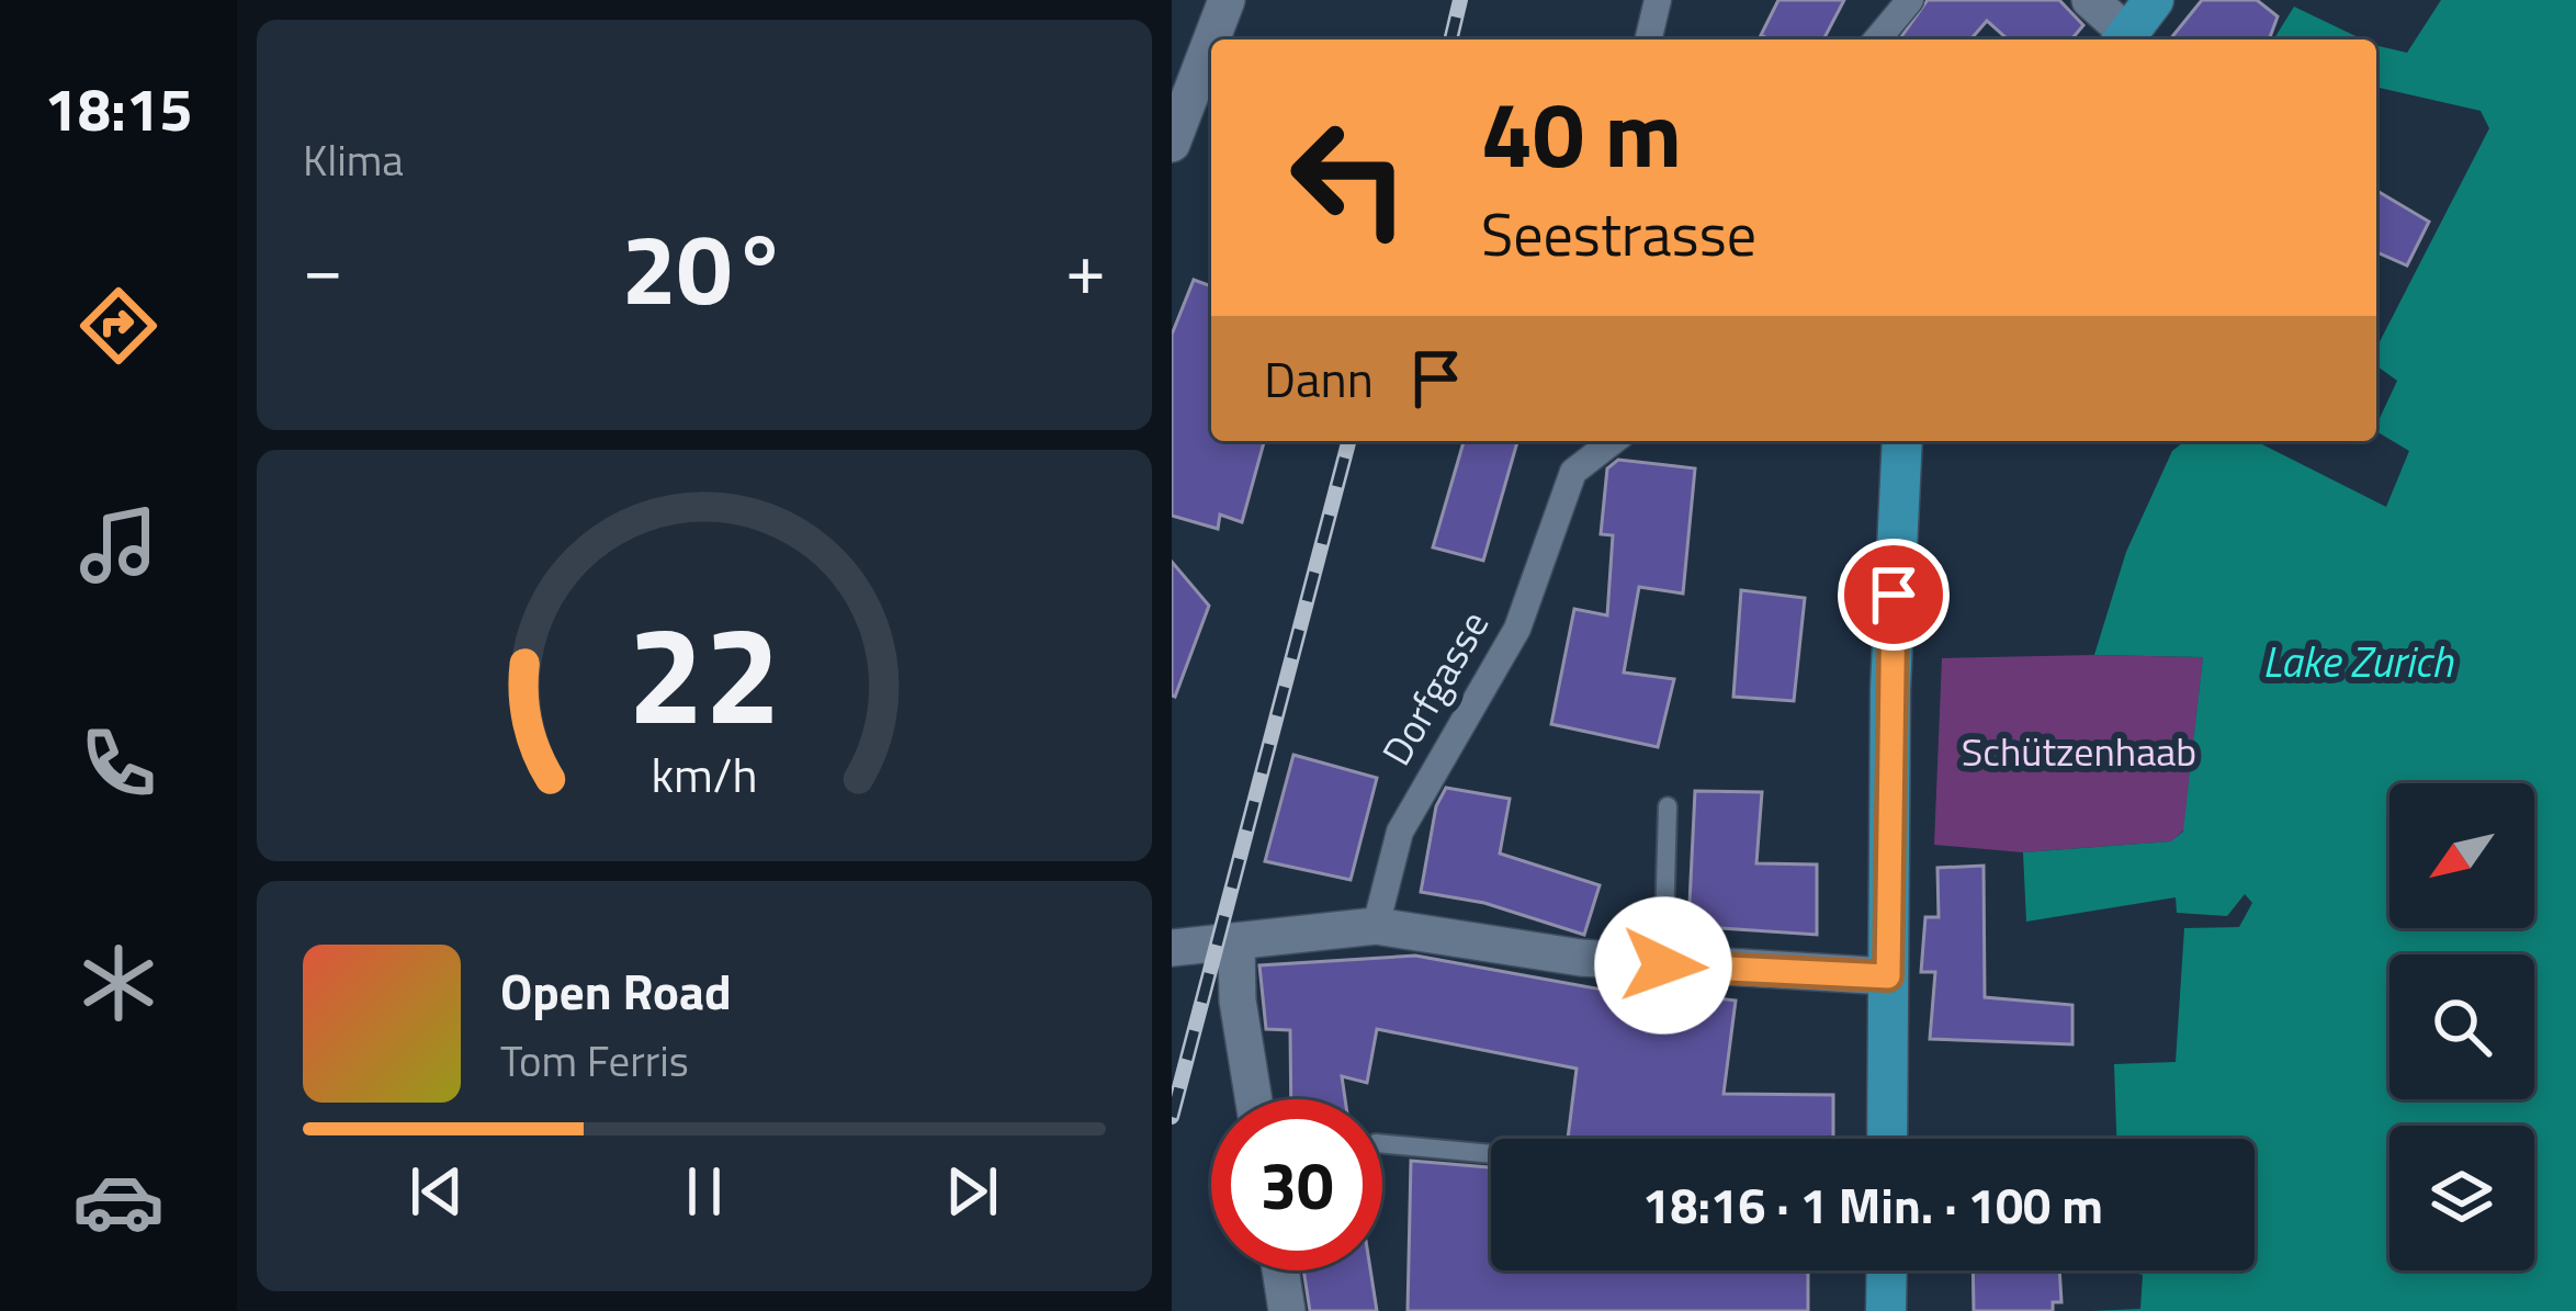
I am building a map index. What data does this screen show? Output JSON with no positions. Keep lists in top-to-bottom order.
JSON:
{
  "streets": {
    "street": ["Dorfgasse"]
  },
  "water": ["Lake Zurich"],
  "parks": ["Schützenhaab"],
  "north": "bottom left",
  "page": {
    "tabs": "18:15",
    "tile": "Klima",
    "turn": ["40 m", "Seestrasse"],
    "heat": ["−", "20°", "+"],
    "then": "Dann",
    "song": ["Open Road", "Tom Ferris"],
    "limit": "30",
    "trip": "18:16 · 1 Min. · 100 m",
    "gauge": ["22", "km/h"]
  }
}
